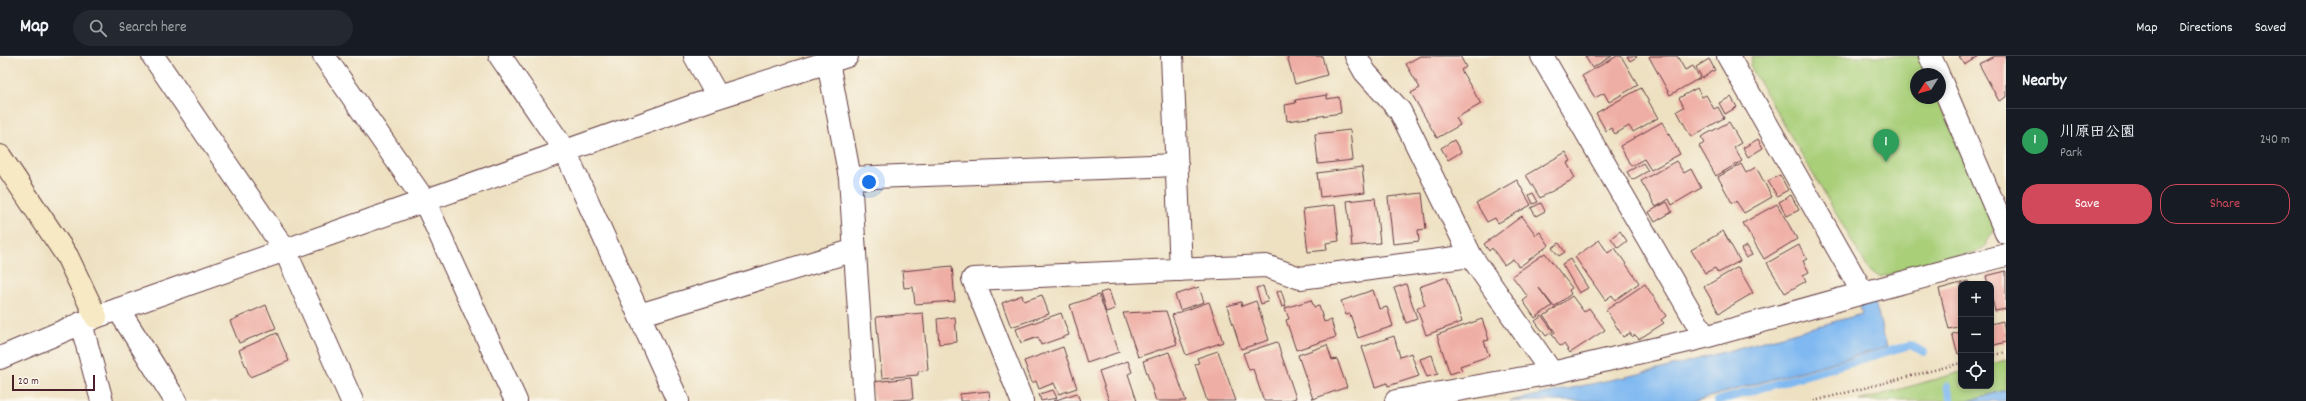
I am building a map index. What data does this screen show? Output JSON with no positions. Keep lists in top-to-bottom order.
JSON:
{
  "scale_bar": "20 m",
  "north": "bottom left",
  "page": {
    "header": "Map",
    "search": "Search here",
    "nav": ["Map", "Directions", "Saved"],
    "heading": "Nearby",
    "list": [
      {
        "mark": "1",
        "name": "川原田公園",
        "note": "Park",
        "value": "240 m"
      }
    ],
    "pins": "1",
    "buttons": ["Save", "Share"],
    "map_buttons": ["+", "−"],
    "scale": "20 m"
  }
}
